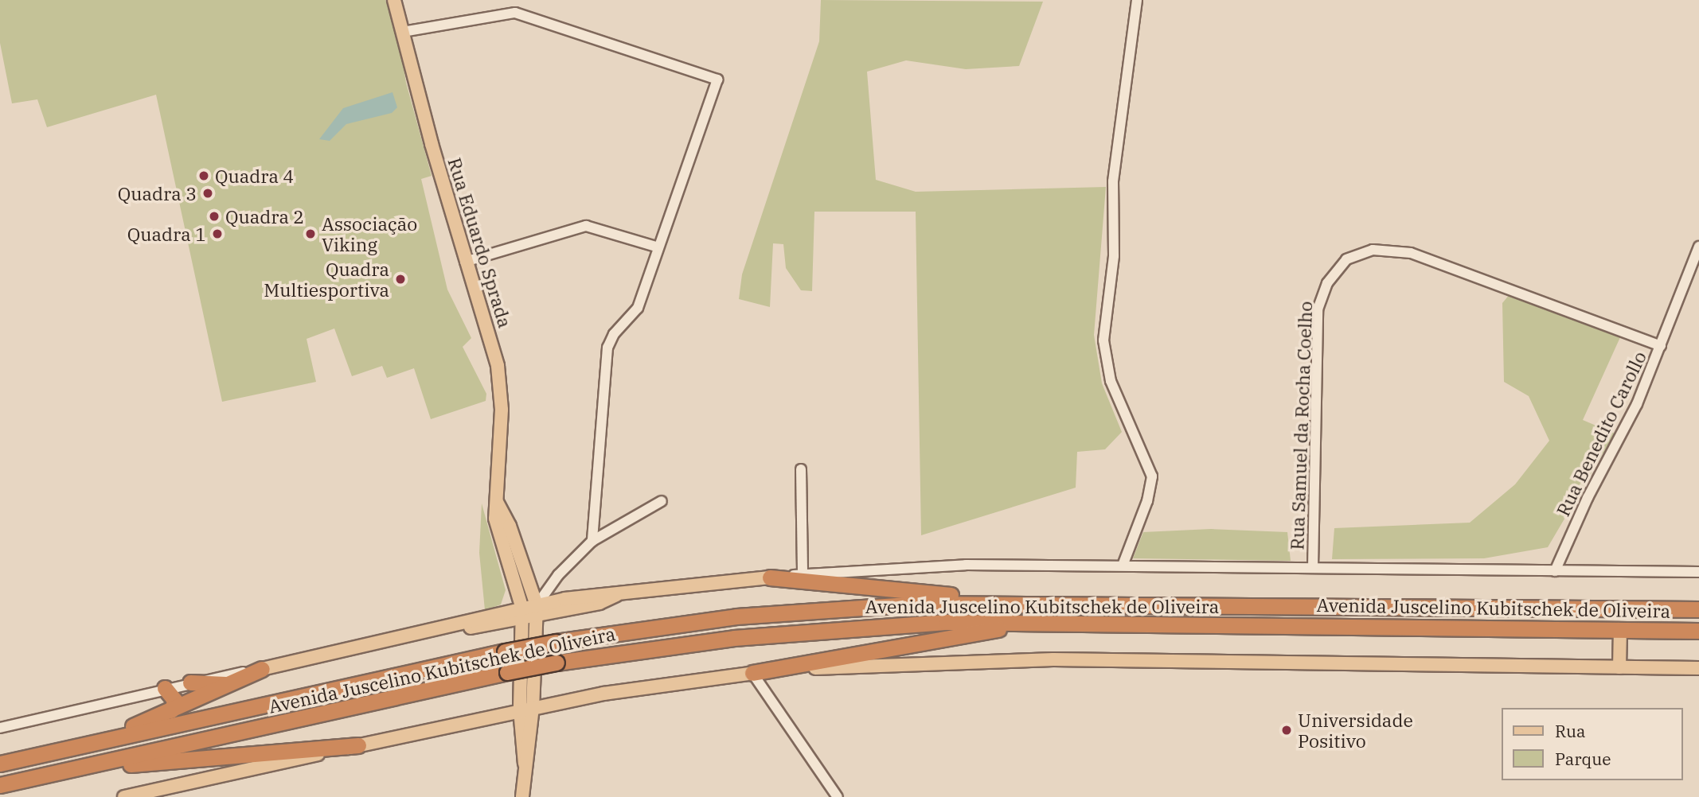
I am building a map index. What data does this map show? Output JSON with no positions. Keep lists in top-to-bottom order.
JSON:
{
  "streets": {
    "highway": ["Avenida Juscelino Kubitschek de Oliveira"],
    "main road": ["Rua Eduardo Sprada"],
    "street": ["Rua Samuel da Rocha Coelho", "Rua Benedito Carollo"]
  },
  "crossings": [
    ["Rua Samuel da Rocha Coelho", "Rua Benedito Carollo"]
  ],
  "places": [
    "Quadra 4",
    "Quadra 3",
    "Quadra 2",
    "Quadra 1",
    "Associação Viking",
    "Quadra Multiesportiva",
    "Universidade Positivo"
  ],
  "legend": ["Rua", "Parque"]
}
